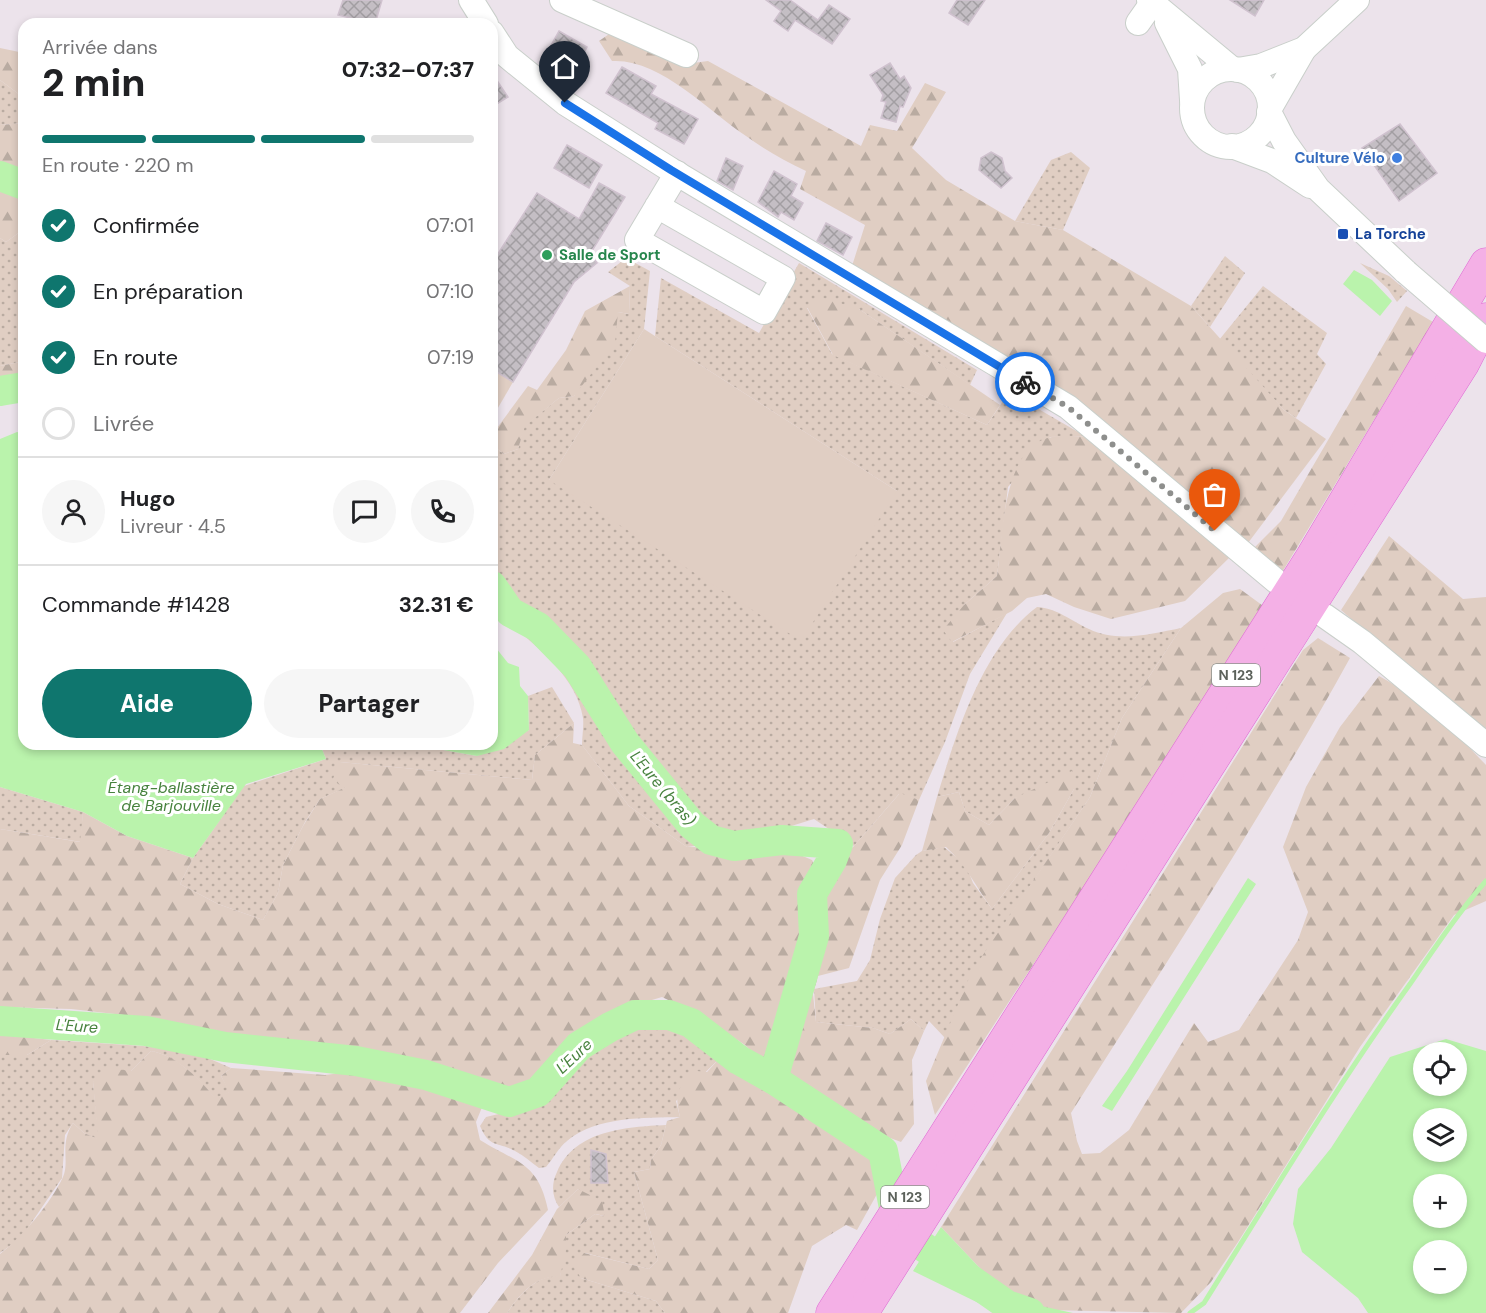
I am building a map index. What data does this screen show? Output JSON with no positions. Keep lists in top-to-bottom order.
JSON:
{
  "streets": {
    "main road": ["N 123"]
  },
  "water": ["Étang-ballastière de Barjouville", "L'Eure (bras)", "L'Eure"],
  "places": {
    "other": ["Culture Vélo", "Salle de Sport"],
    "transit": ["La Torche"]
  },
  "page": {
    "heading": ["2 min", "Arrivée dans", "07:32–07:37"],
    "panel": [
      "Hugo",
      "Livreur · 4.5",
      "Commande #1428",
      "32.31 €"
    ],
    "bar": "En route · 220 m",
    "list": [
      ["Confirmée", "07:01"],
      ["En préparation", "07:10"],
      ["En route", "07:19"],
      "Livrée"
    ],
    "buttons": ["Aide", "Partager"],
    "map_buttons": ["+", "−"]
  }
}
